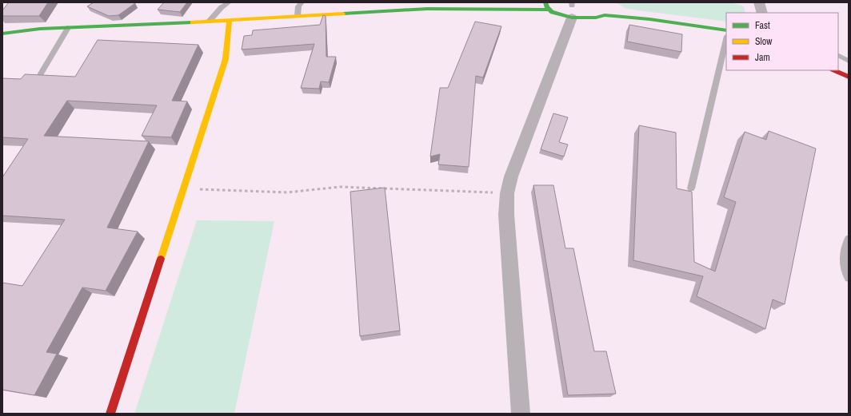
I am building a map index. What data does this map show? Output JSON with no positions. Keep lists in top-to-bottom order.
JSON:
{
  "legend": ["Fast", "Slow", "Jam"]
}
